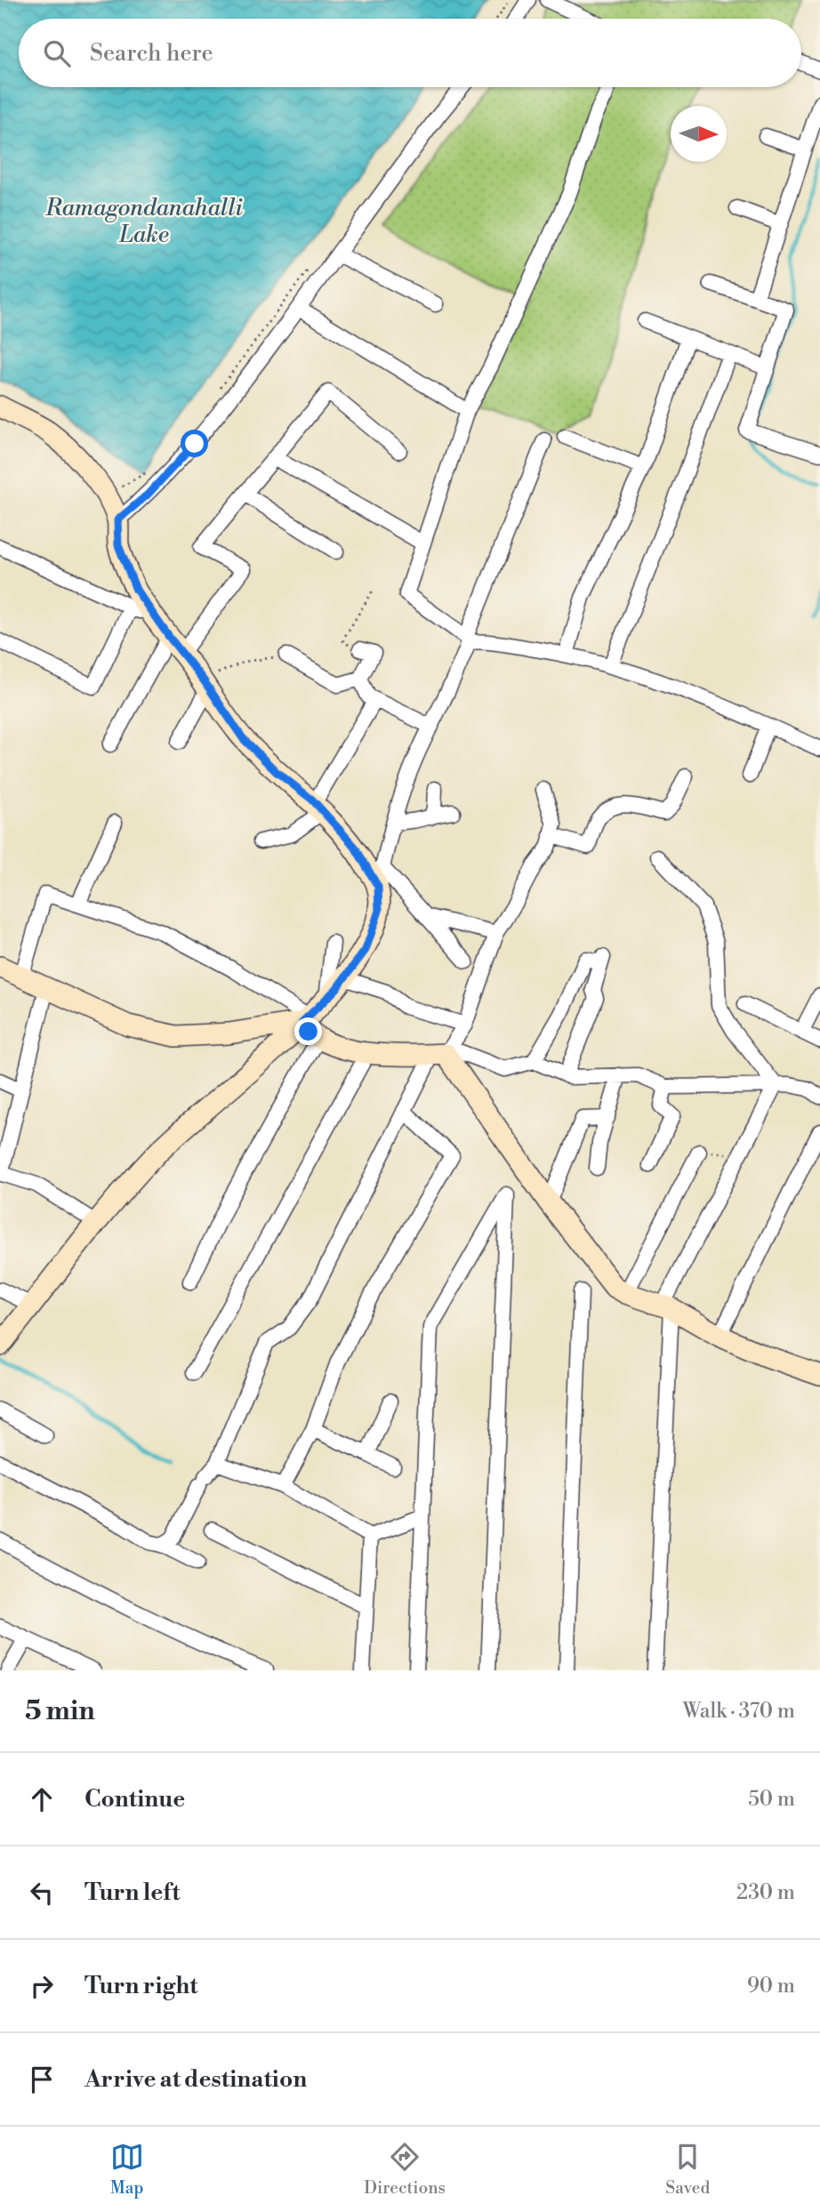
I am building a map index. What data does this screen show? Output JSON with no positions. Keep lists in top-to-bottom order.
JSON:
{
  "water": ["Ramagondanahalli Lake"],
  "north": "right",
  "page": {
    "search": "Search here",
    "heading": ["5 min", "Walk · 370 m"],
    "list": [
      ["Continue", "50 m"],
      ["Turn left", "230 m"],
      ["Turn right", "90 m"],
      "Arrive at destination"
    ],
    "nav": ["Map", "Directions", "Saved"]
  }
}
